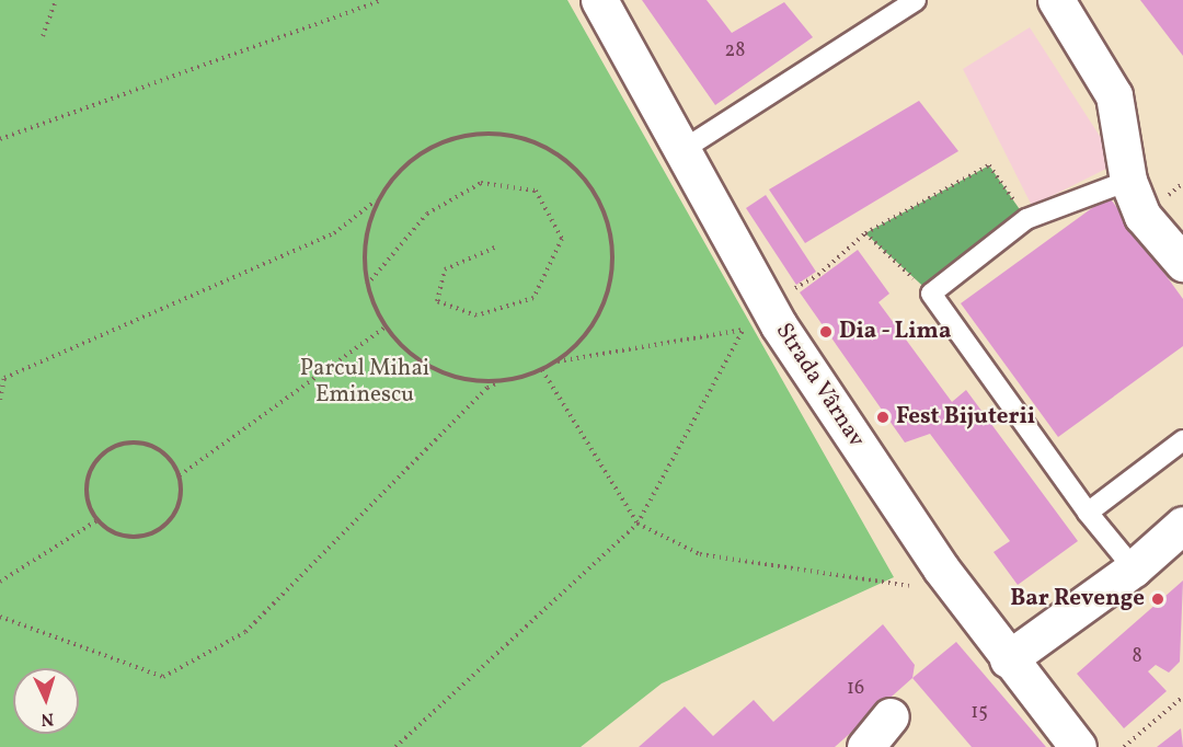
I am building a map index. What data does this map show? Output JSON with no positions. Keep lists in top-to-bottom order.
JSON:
{
  "streets": {
    "street": ["Strada Vârnav"]
  },
  "parks": ["Parcul Mihai Eminescu"],
  "places": ["Dia - Lima", "Fest Bijuterii", "Bar Revenge"],
  "house_numbers": [
    "28",
    "8",
    "16",
    "15"
  ],
  "north": "bottom"
}
